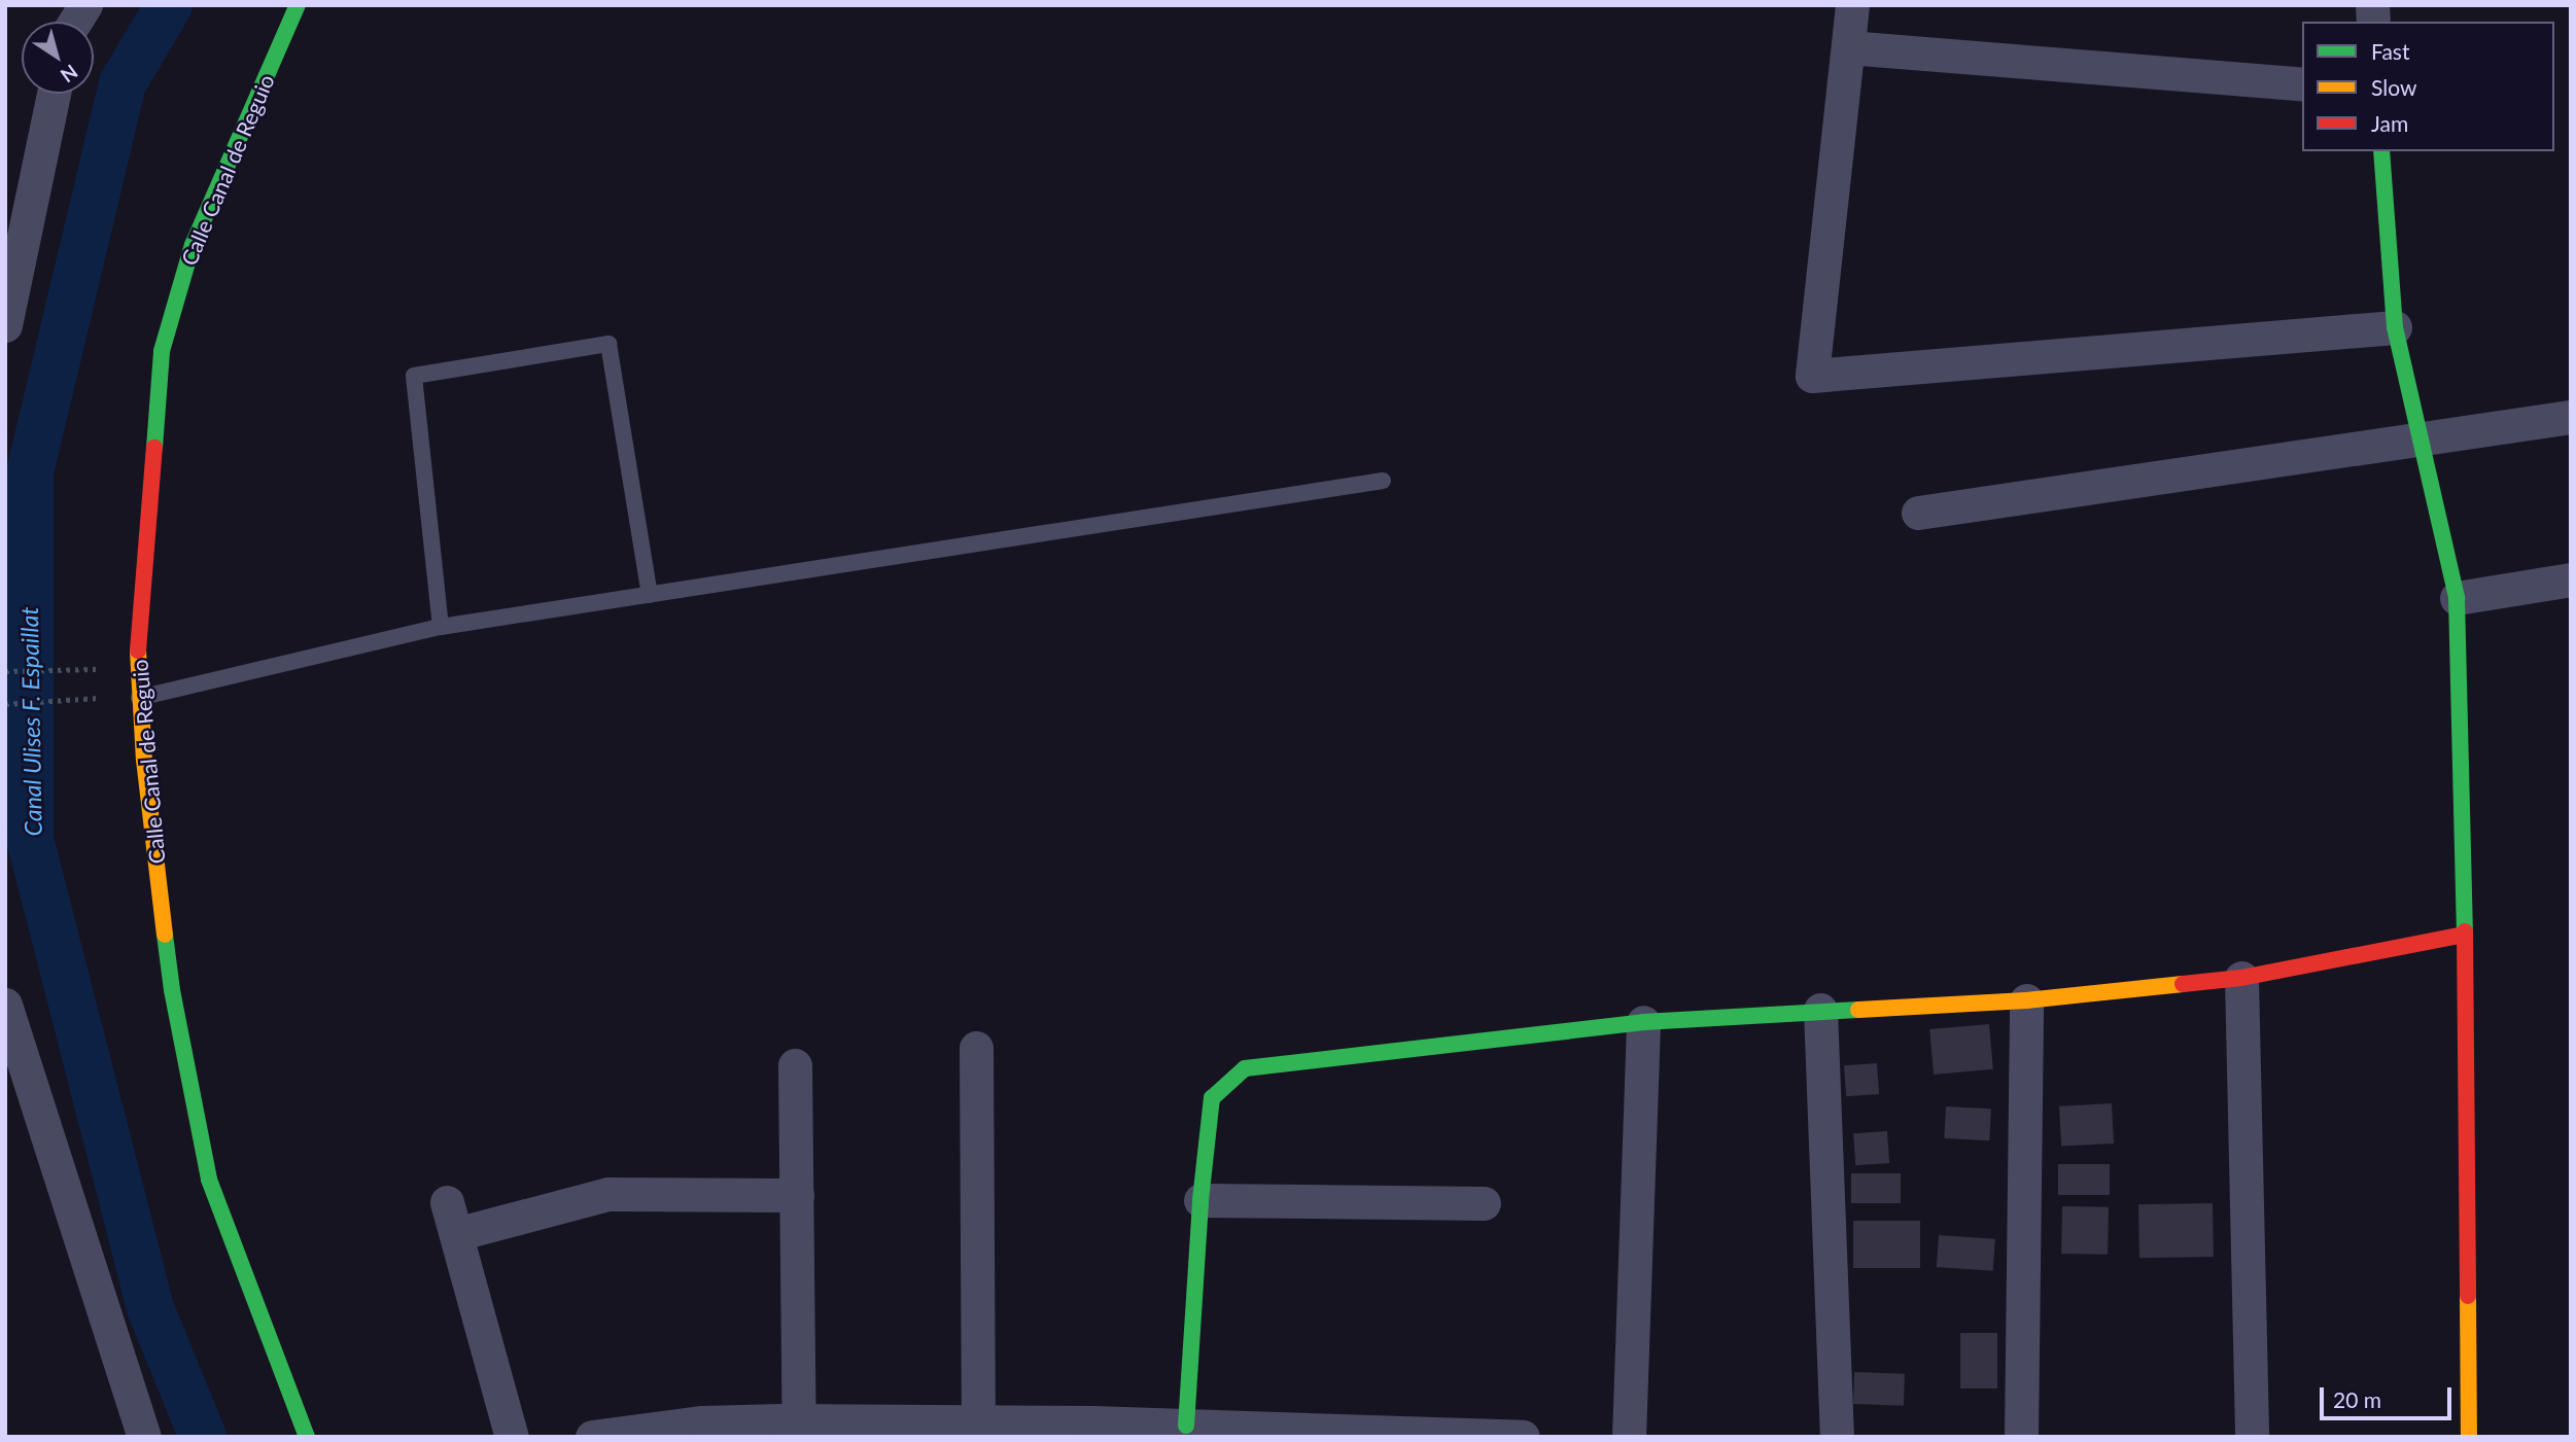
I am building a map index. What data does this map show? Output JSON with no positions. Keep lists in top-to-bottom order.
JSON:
{
  "streets": {
    "street": ["Calle Canal de Reguio"]
  },
  "water": ["Canal Ulises F. Espaillat"],
  "legend": ["Fast", "Slow", "Jam"],
  "scale_bar": "20 m",
  "north": "bottom right"
}
